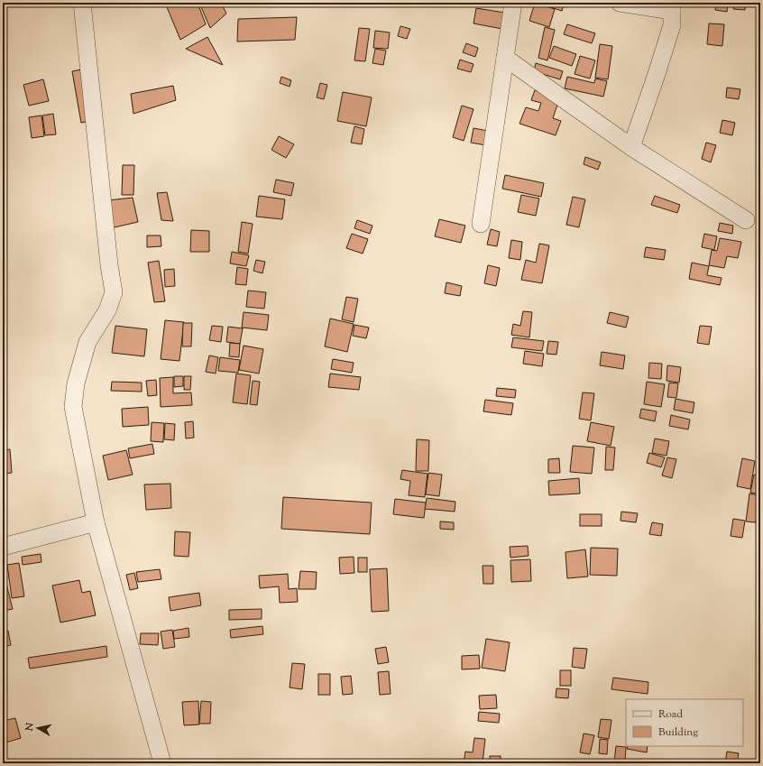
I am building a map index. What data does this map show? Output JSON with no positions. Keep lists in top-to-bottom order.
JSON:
{
  "legend": ["Road", "Building"],
  "north": "left"
}
